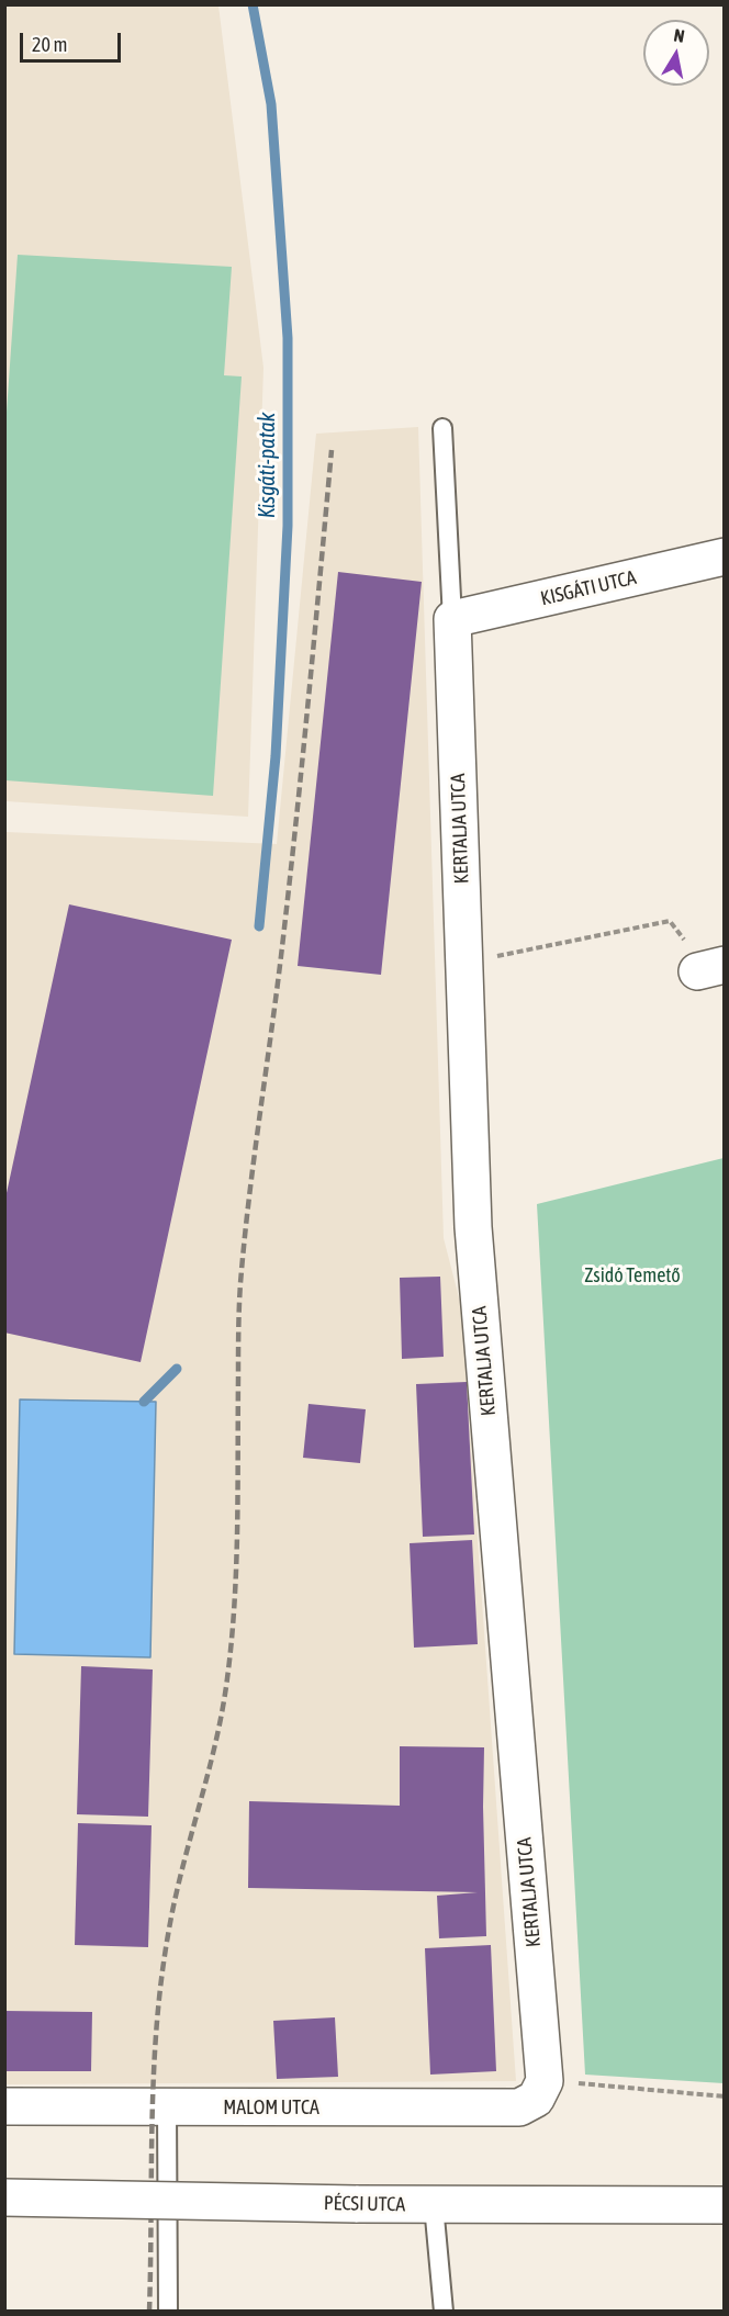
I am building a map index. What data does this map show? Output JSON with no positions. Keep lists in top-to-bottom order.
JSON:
{
  "streets": {
    "street": [
      "KISGÁTI UTCA",
      "KERTALJA UTCA",
      "MALOM UTCA",
      "PÉCSI UTCA"
    ]
  },
  "crossings": [
    ["KISGÁTI UTCA", "KERTALJA UTCA"],
    ["KERTALJA UTCA", "MALOM UTCA"]
  ],
  "water": ["Kisgáti-patak"],
  "parks": ["Zsidó Temető"],
  "scale_bar": "20 m",
  "north": "top"
}
